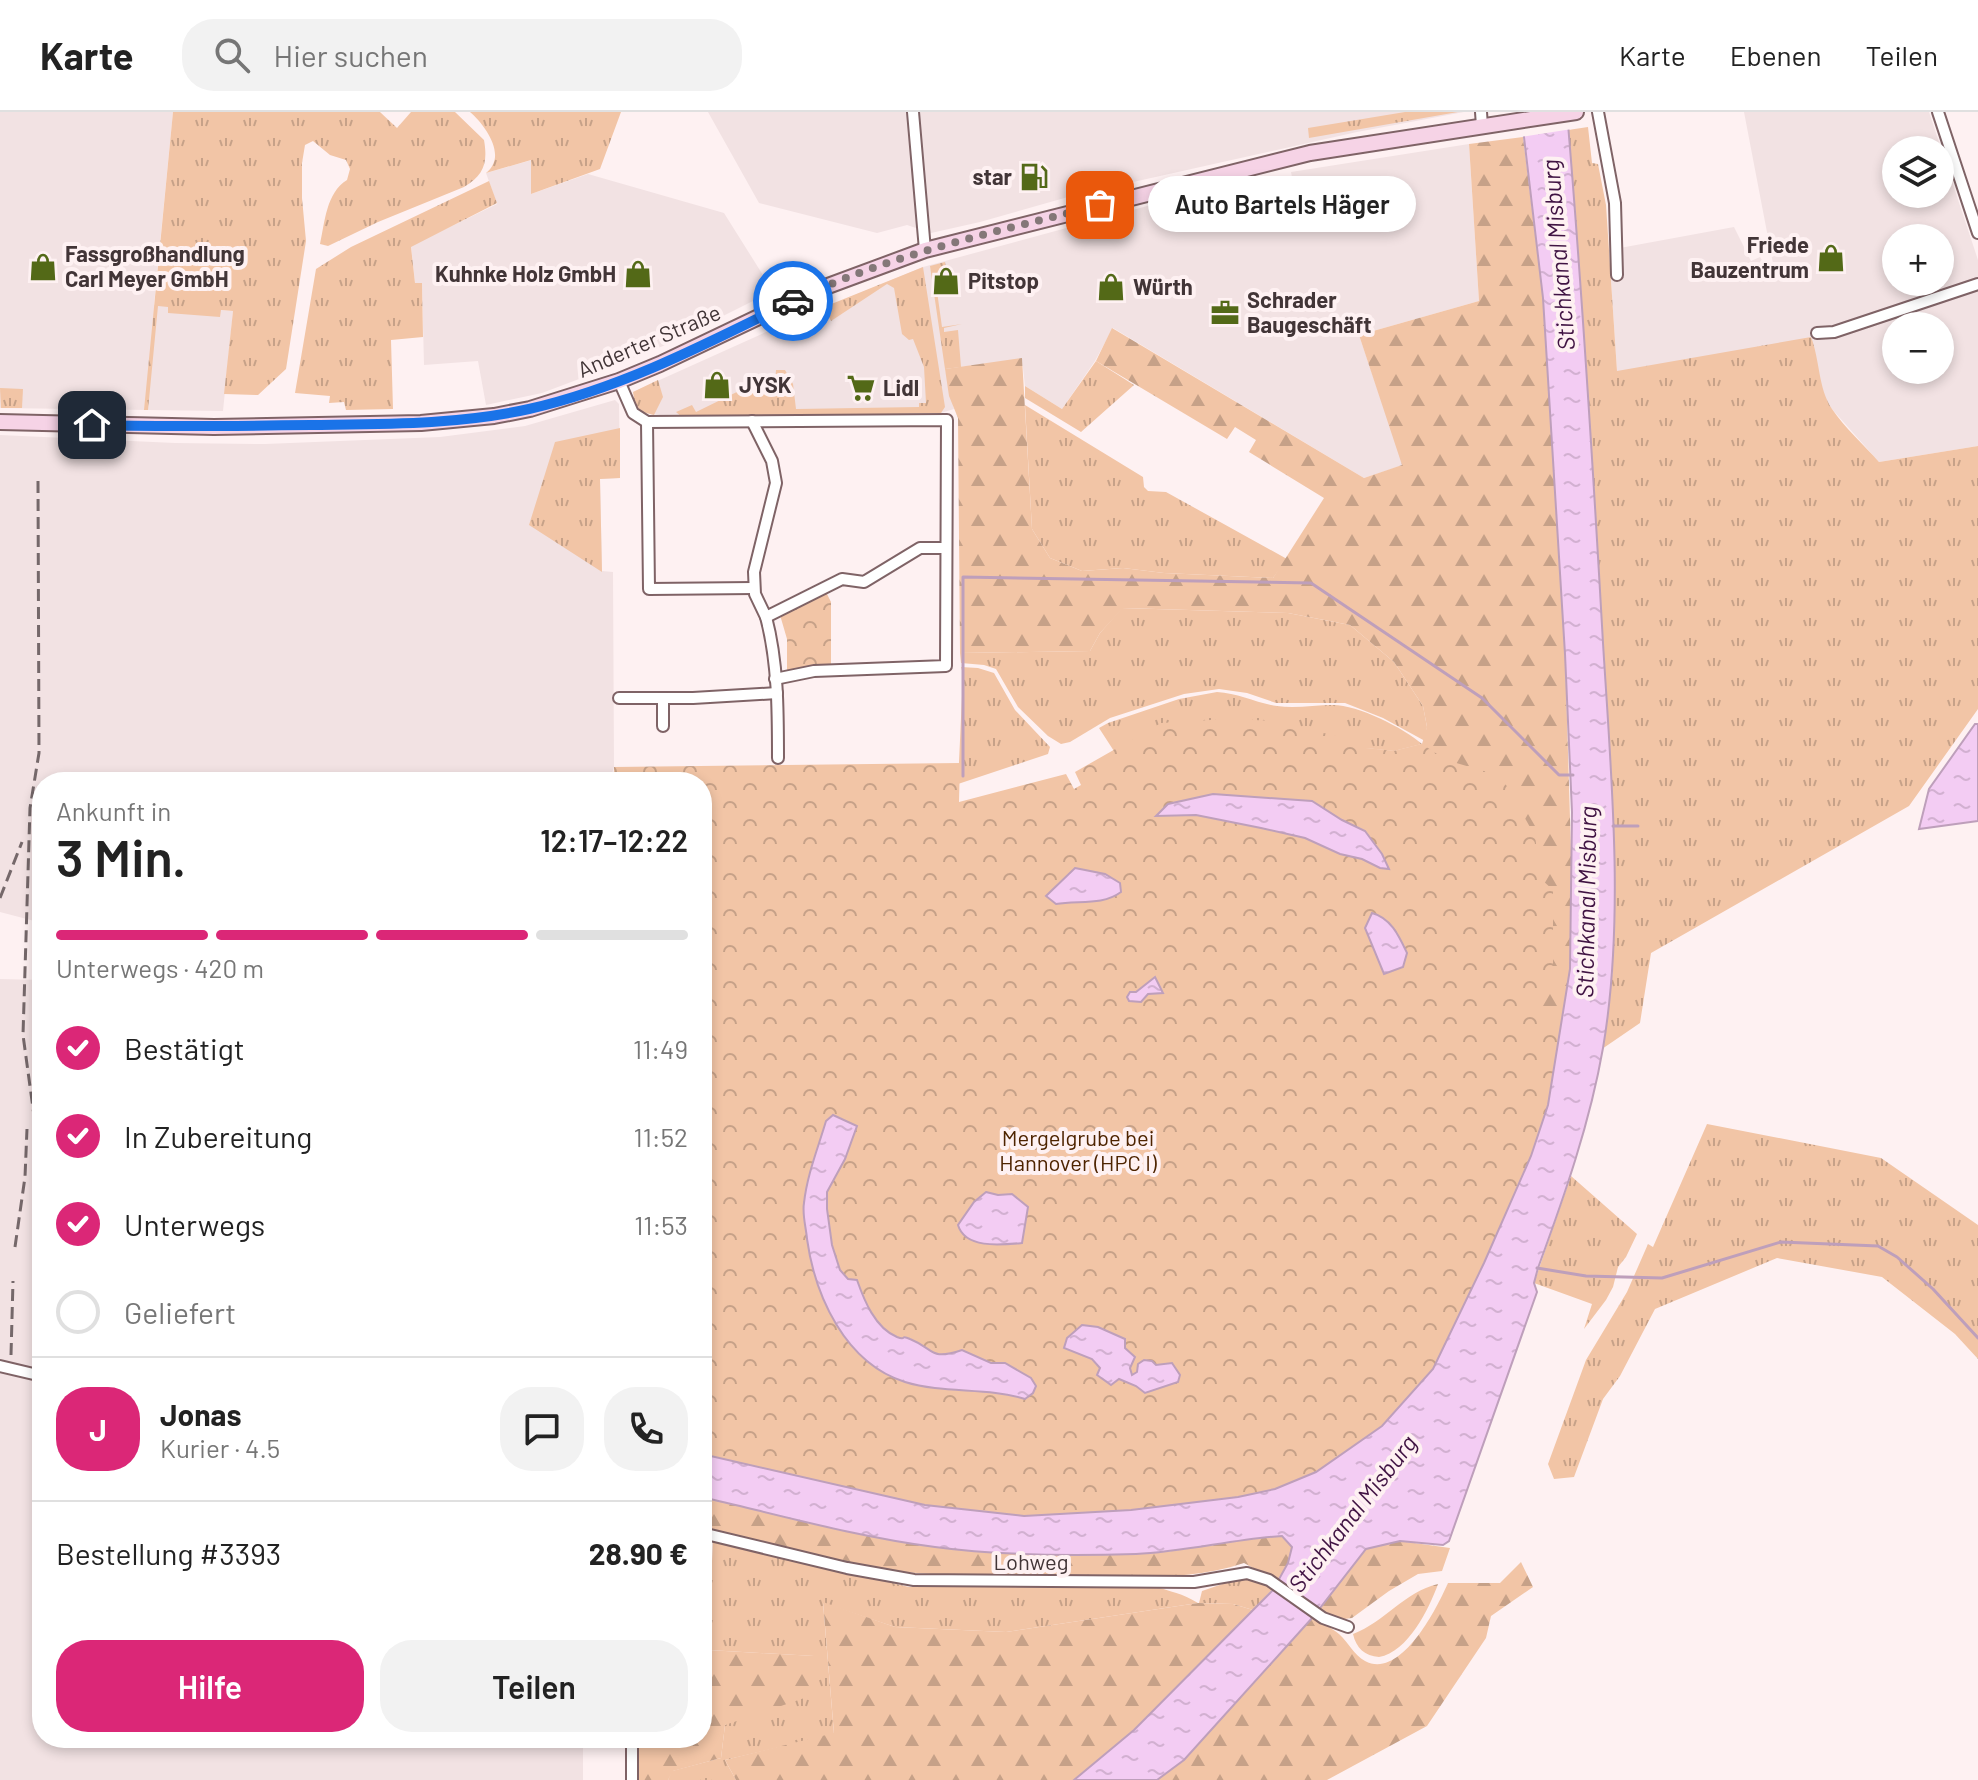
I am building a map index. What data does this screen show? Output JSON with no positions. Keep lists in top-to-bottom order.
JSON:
{
  "streets": {
    "main road": ["Anderter Straße"],
    "street": ["Lohweg"]
  },
  "water": ["Stichkanal Misburg"],
  "parks": ["Mergelgrube bei Hannover (HPC I)"],
  "places": {
    "fuel station": ["star"],
    "other": ["Auto Bartels Häger"],
    "shop": [
      "Friede Bauzentrum",
      "Fassgroßhandlung Carl Meyer GmbH",
      "Kuhnke Holz GmbH",
      "Pitstop",
      "Würth",
      "JYSK"
    ],
    "office": ["Schrader Baugeschäft"],
    "supermarket": ["Lidl"]
  },
  "page": {
    "header": "Karte",
    "search": "Hier suchen",
    "nav": ["Karte", "Ebenen", "Teilen"],
    "map_buttons": ["+", "−"],
    "bubble": "Auto Bartels Häger",
    "heading": ["3 Min.", "Ankunft in", "12:17–12:22"],
    "panel": [
      "Jonas",
      "Kurier · 4.5",
      "Bestellung #3393",
      "28.90 €"
    ],
    "bar": "Unterwegs · 420 m",
    "list": [
      ["Bestätigt", "11:49"],
      ["In Zubereitung", "11:52"],
      ["Unterwegs", "11:53"],
      "Geliefert"
    ],
    "round": "J",
    "buttons": ["Hilfe", "Teilen"]
  }
}
